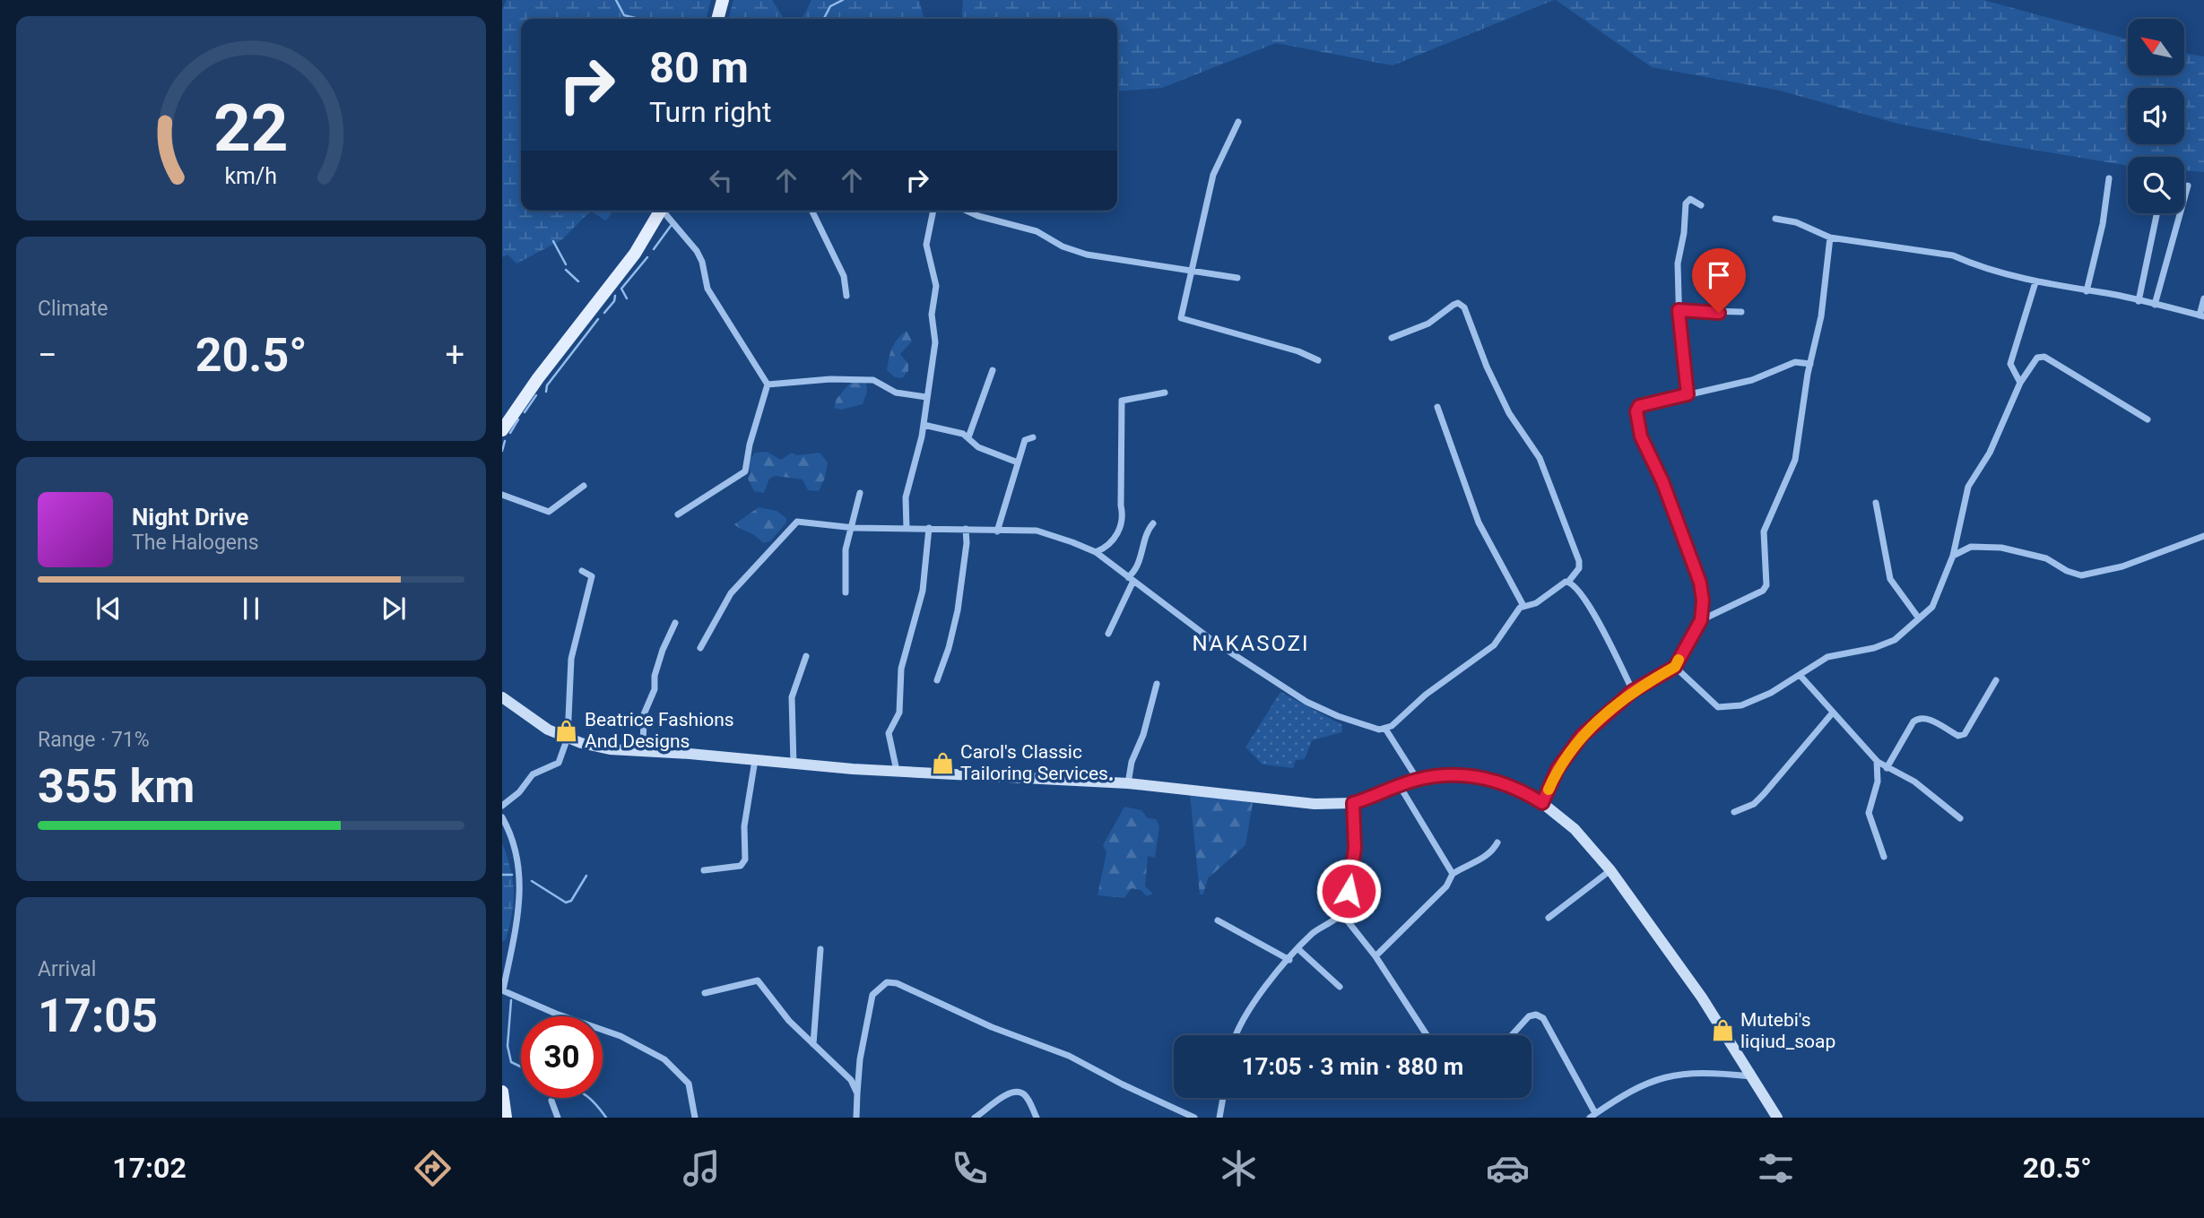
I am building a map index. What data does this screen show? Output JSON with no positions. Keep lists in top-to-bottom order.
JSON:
{
  "districts": ["NAKASOZI"],
  "places": {
    "shop": ["Beatrice Fashions And Designs", "Carol's Classic Tailoring Services.", "Mutebi's liqiud_soap"]
  },
  "north": "top left",
  "page": {
    "turn": ["80 m", "Turn right"],
    "tile": [
      "Climate",
      ["Range · 71%", "355 km"],
      ["Arrival", "17:05"]
    ],
    "heat": ["−", "20.5°", "+"],
    "song": ["Night Drive", "The Halogens"],
    "limit": "30",
    "trip": "17:05 · 3 min · 880 m",
    "tabs": ["17:02", "20.5°"],
    "gauge": ["22", "km/h"]
  }
}
